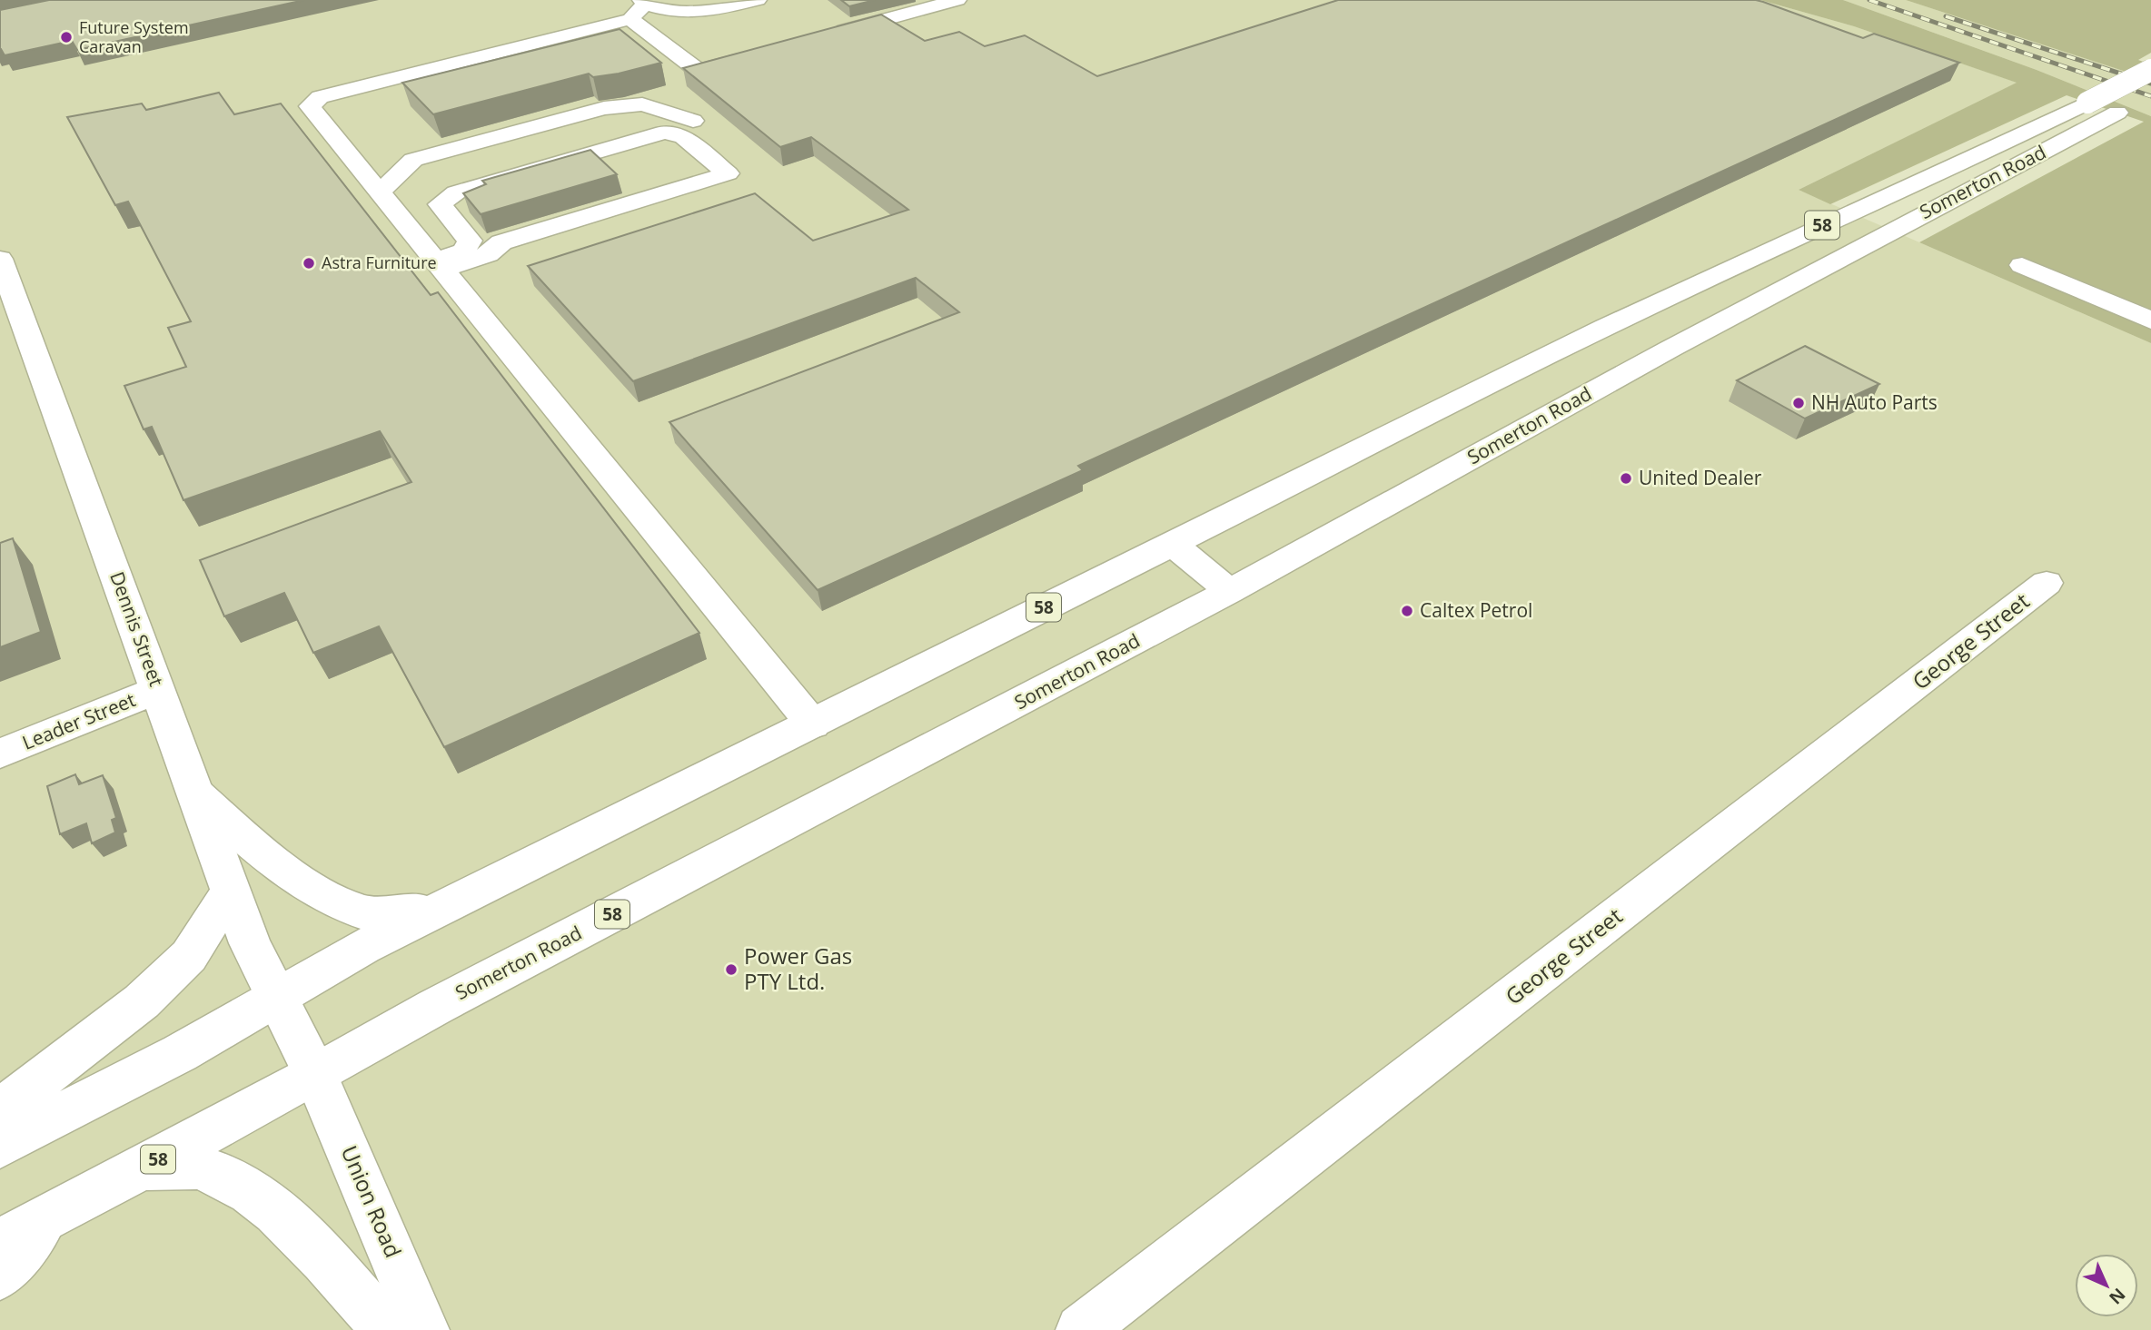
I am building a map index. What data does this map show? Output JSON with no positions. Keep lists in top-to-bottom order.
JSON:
{
  "streets": {
    "main road": [
      "Somerton Road",
      "58",
      "Dennis Street",
      "George Street",
      "Leader Street",
      "Union Road"
    ]
  },
  "crossings": [
    ["Somerton Road", "Dennis Street"],
    ["Somerton Road", "Union Road"],
    ["Dennis Street", "Leader Street"],
    ["Dennis Street", "Union Road"]
  ],
  "places": [
    "Future System Caravan",
    "Astra Furniture",
    "NH Auto Parts",
    "United Dealer",
    "Caltex Petrol",
    "Power Gas PTY Ltd."
  ],
  "north": "bottom right"
}
